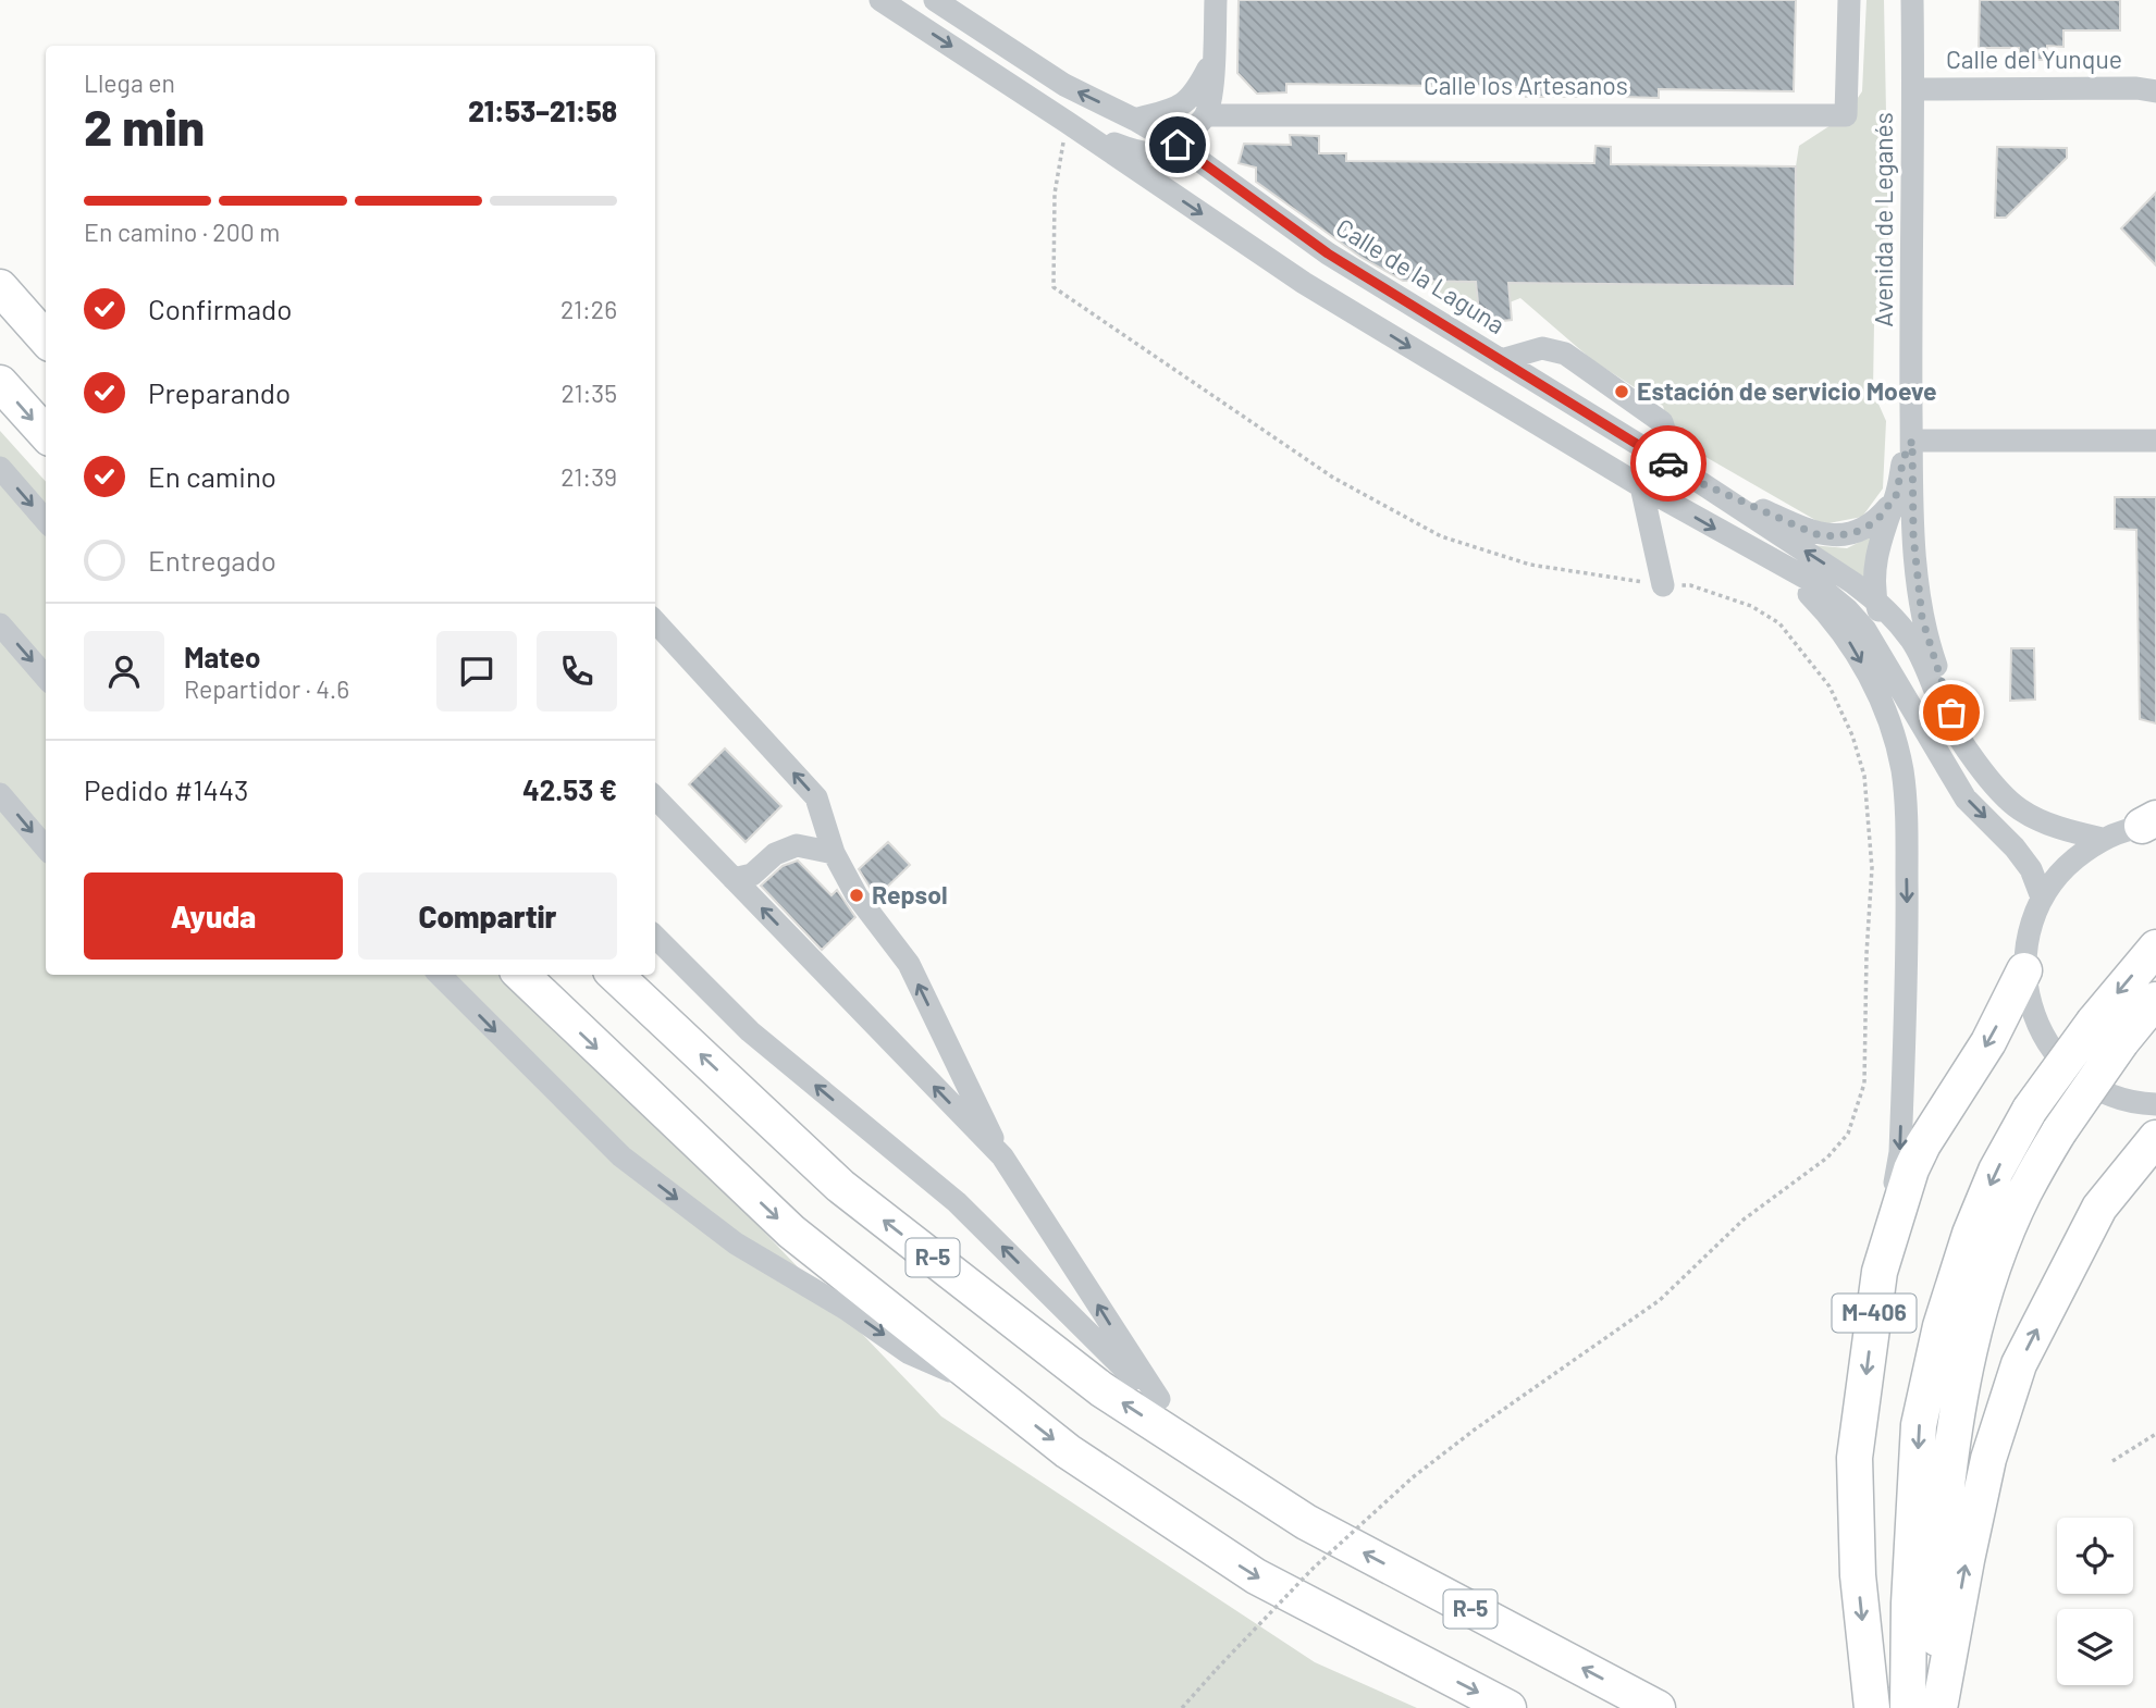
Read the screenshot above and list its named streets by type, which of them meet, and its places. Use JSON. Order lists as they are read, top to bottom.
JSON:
{
  "streets": {
    "highway": ["R-5", "M-406"],
    "street": [
      "Calle del Yunque",
      "Calle los Artesanos",
      "Avenida de Leganés",
      "Calle de la Laguna"
    ]
  },
  "crossings": [
    ["Calle del Yunque", "Avenida de Leganés"],
    ["Calle los Artesanos", "Avenida de Leganés"],
    ["Avenida de Leganés", "Calle de la Laguna"]
  ],
  "places": ["Estación de servicio Moeve", "Repsol"],
  "page": {
    "heading": ["2 min", "Llega en", "21:53–21:58"],
    "panel": [
      "Mateo",
      "Repartidor · 4.6",
      "Pedido #1443",
      "42.53 €"
    ],
    "bar": "En camino · 200 m",
    "list": [
      ["Confirmado", "21:26"],
      ["Preparando", "21:35"],
      ["En camino", "21:39"],
      "Entregado"
    ],
    "buttons": ["Ayuda", "Compartir"]
  }
}
